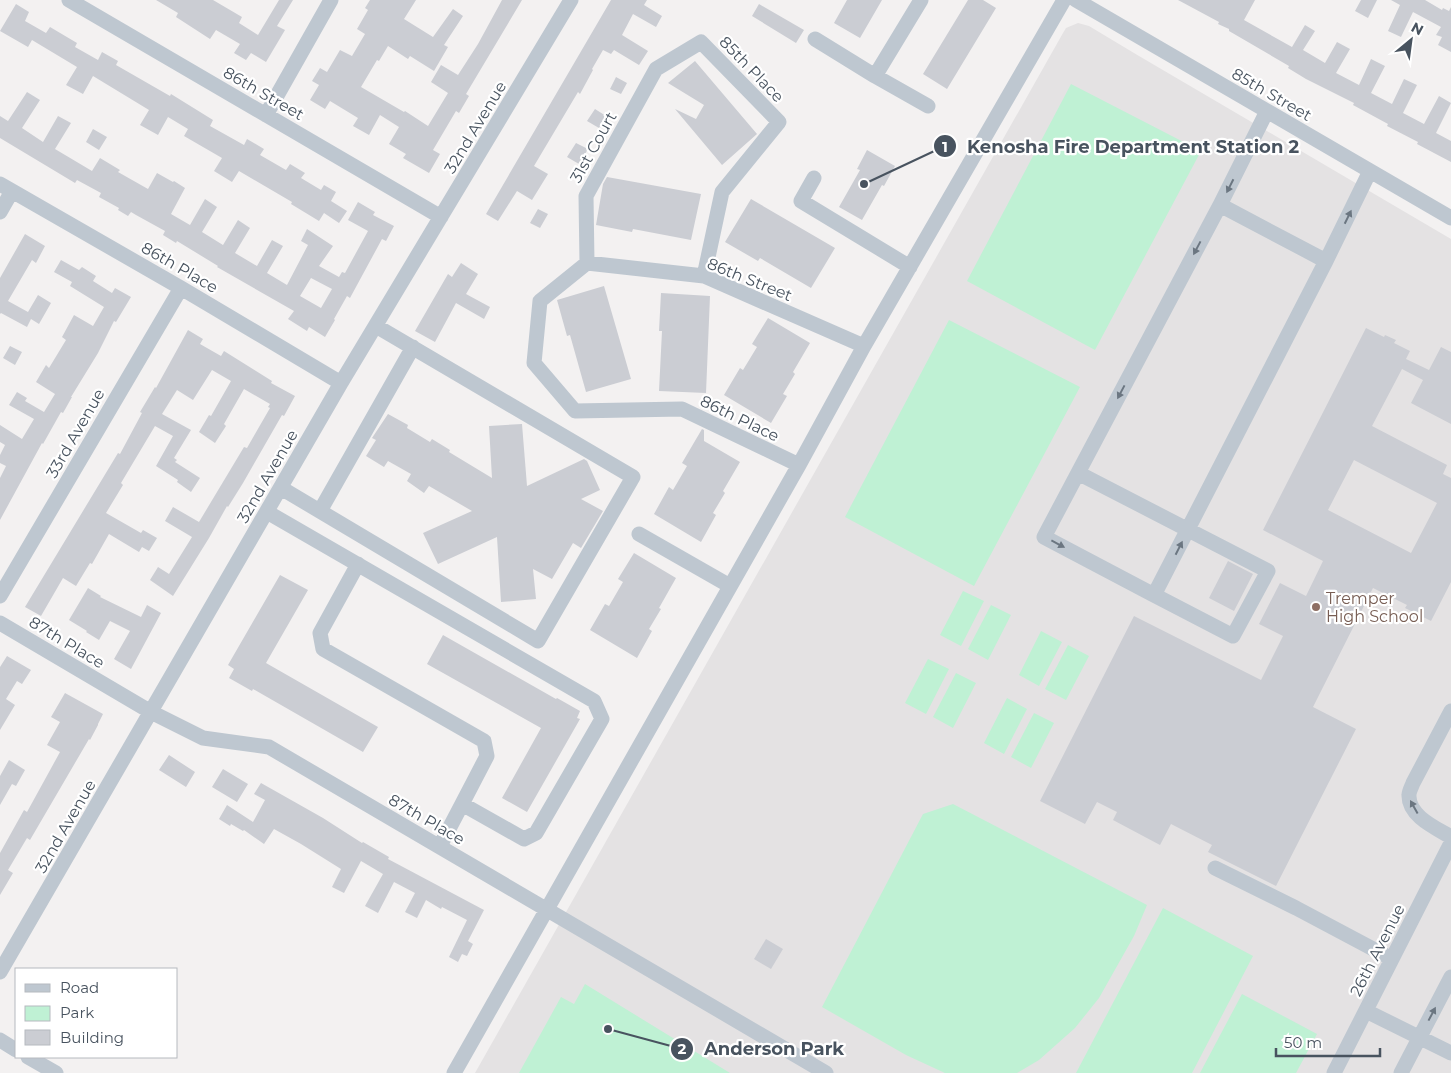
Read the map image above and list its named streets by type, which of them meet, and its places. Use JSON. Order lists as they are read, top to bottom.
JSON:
{
  "streets": {
    "street": [
      "85th Place",
      "86th Street",
      "85th Street",
      "32nd Avenue",
      "31st Court",
      "86th Place",
      "33rd Avenue",
      "87th Place",
      "26th Avenue"
    ]
  },
  "crossings": [
    ["85th Place", "86th Street"],
    ["85th Place", "31st Court"],
    ["86th Street", "32nd Avenue"],
    ["86th Street", "31st Court"],
    ["86th Street", "86th Place"],
    ["32nd Avenue", "86th Place"],
    ["32nd Avenue", "87th Place"],
    ["31st Court", "86th Place"],
    ["86th Place", "33rd Avenue"]
  ],
  "places": ["Kenosha Fire Department Station 2", "Tremper High School", "Anderson Park"],
  "legend": ["Road", "Park", "Building"],
  "scale_bar": "50 m",
  "north": "top right"
}
